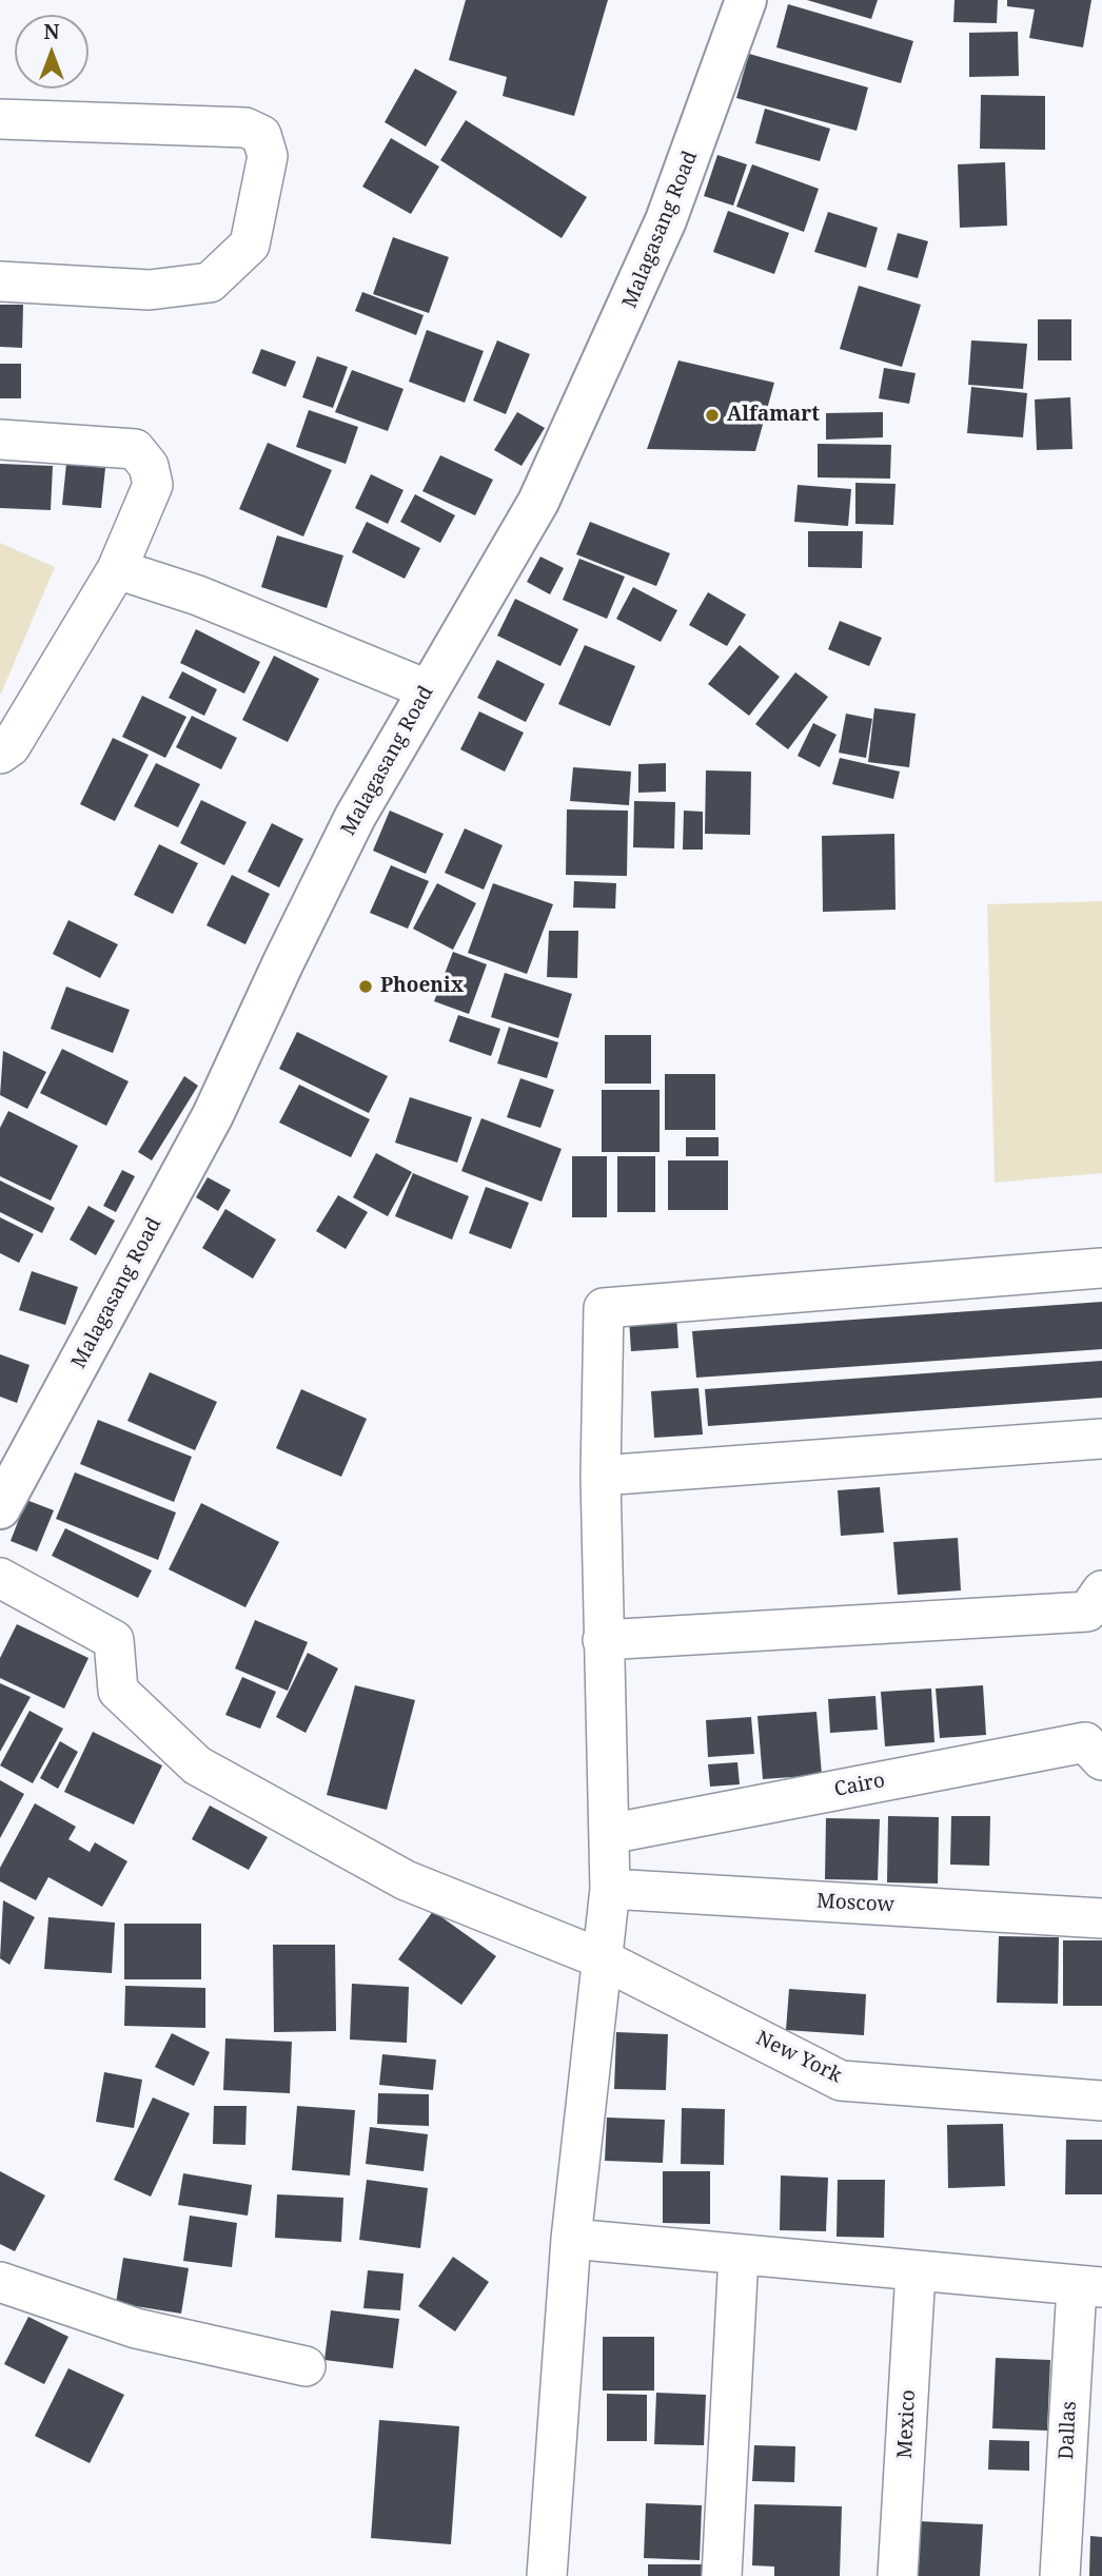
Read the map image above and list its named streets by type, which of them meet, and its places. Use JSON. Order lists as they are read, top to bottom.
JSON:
{
  "streets": {
    "main road": ["Malagasang Road"],
    "street": [
      "Cairo",
      "Moscow",
      "New York",
      "Mexico",
      "Dallas"
    ]
  },
  "places": ["Alfamart", "Phoenix"],
  "north": "top"
}
